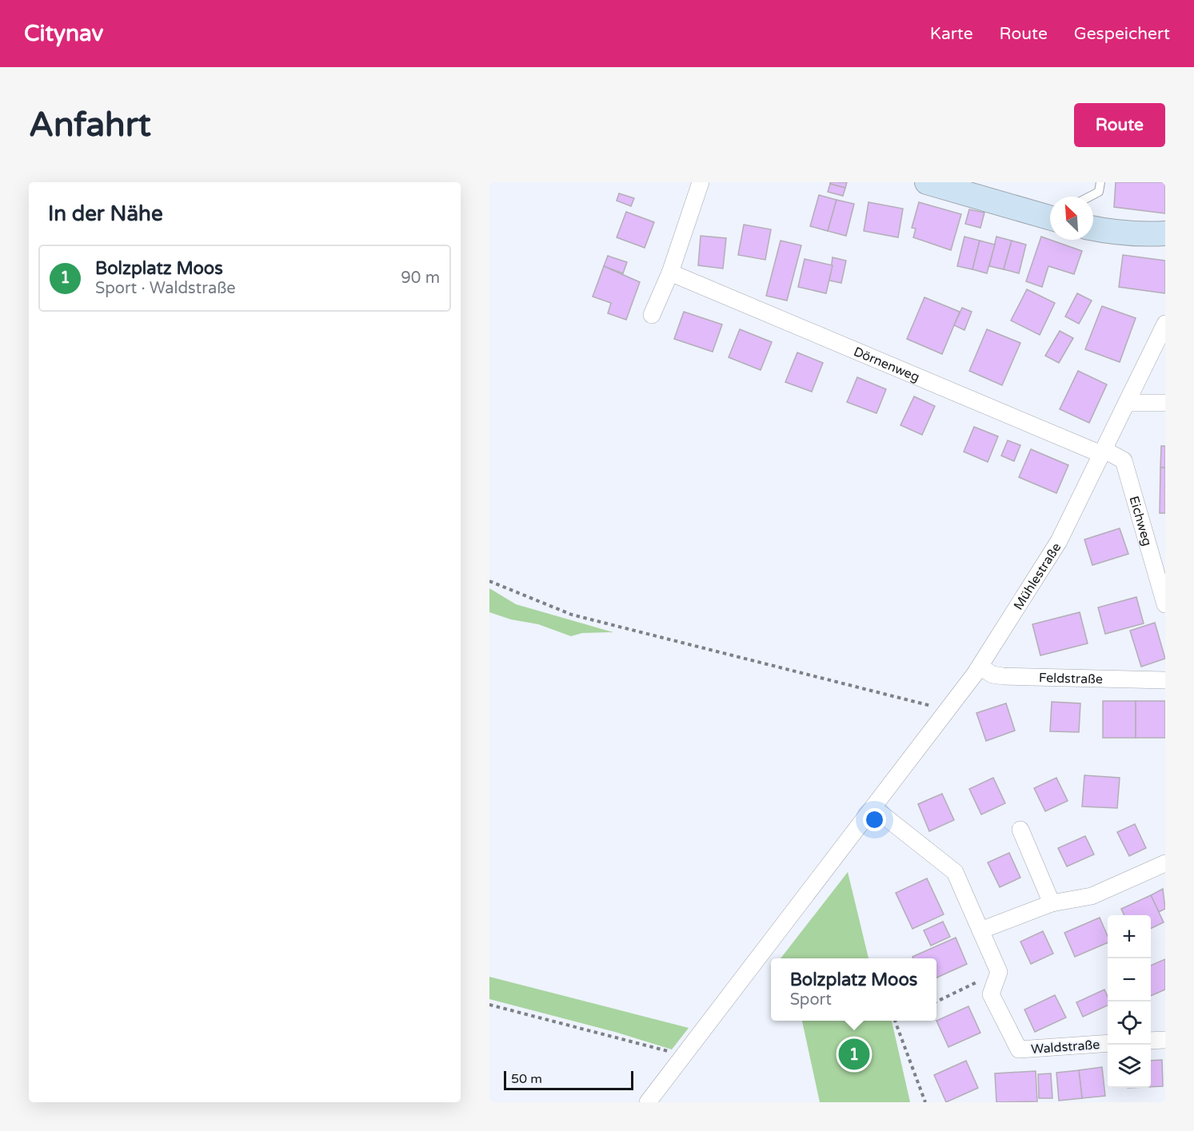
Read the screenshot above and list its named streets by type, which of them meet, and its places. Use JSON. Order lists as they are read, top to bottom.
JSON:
{
  "streets": {
    "street": [
      "Dörnenweg",
      "Eichweg",
      "Mühlestraße",
      "Feldstraße",
      "Waldstraße"
    ]
  },
  "crossings": [
    ["Dörnenweg", "Eichweg"],
    ["Dörnenweg", "Mühlestraße"],
    ["Eichweg", "Mühlestraße"],
    ["Mühlestraße", "Feldstraße"]
  ],
  "scale_bar": "50 m",
  "north": "top left",
  "page": {
    "header": "Citynav",
    "nav": ["Karte", "Route", "Gespeichert"],
    "buttons": "Route",
    "title": "Anfahrt",
    "heading": "In der Nähe",
    "list": [
      {
        "mark": "1",
        "name": "Bolzplatz Moos",
        "note": "Sport · Waldstraße",
        "value": "90 m"
      }
    ],
    "map_buttons": ["+", "−"],
    "popup": ["Bolzplatz Moos", "Sport"],
    "pins": "1",
    "scale": "50 m"
  }
}
